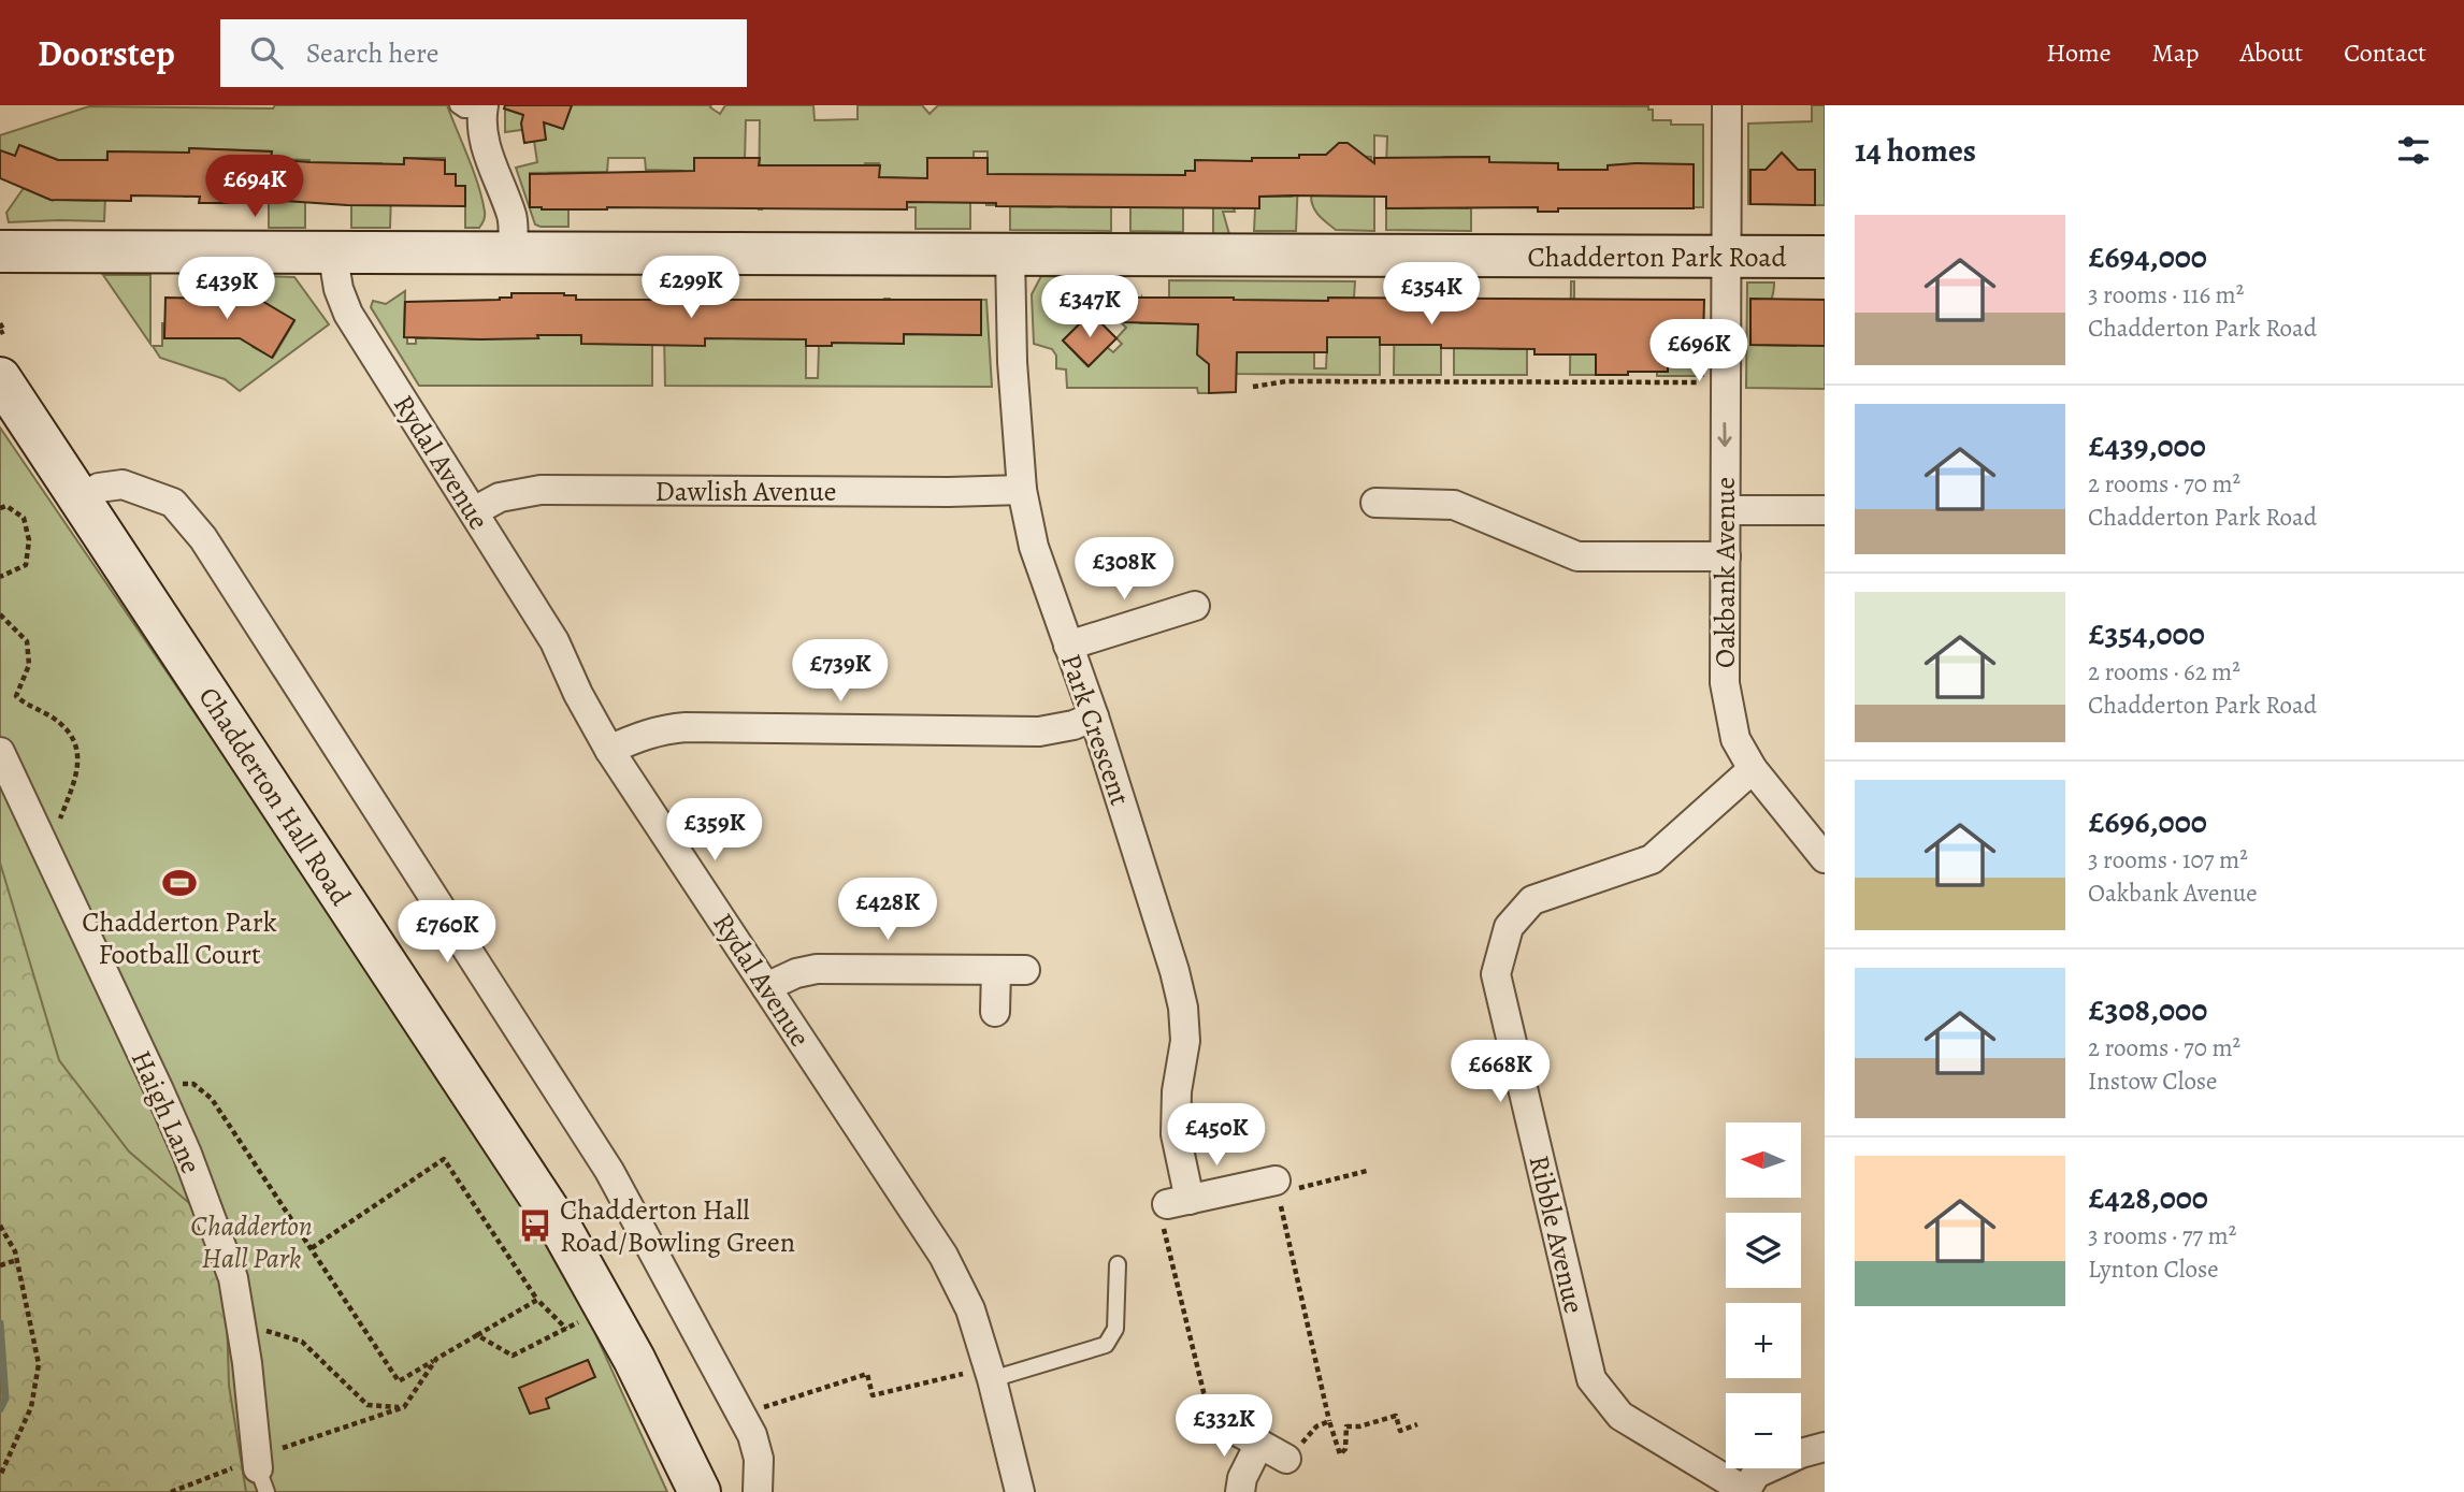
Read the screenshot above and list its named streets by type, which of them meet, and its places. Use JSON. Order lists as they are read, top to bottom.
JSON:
{
  "streets": {
    "street": [
      "Chadderton Park Road",
      "Rydal Avenue",
      "Dawlish Avenue",
      "Oakbank Avenue",
      "Park Crescent",
      "Chadderton Hall Road",
      "Haigh Lane",
      "Ribble Avenue"
    ]
  },
  "crossings": [
    ["Chadderton Park Road", "Rydal Avenue"],
    ["Chadderton Park Road", "Oakbank Avenue"],
    ["Chadderton Park Road", "Park Crescent"],
    ["Rydal Avenue", "Dawlish Avenue"],
    ["Dawlish Avenue", "Park Crescent"],
    ["Oakbank Avenue", "Ribble Avenue"]
  ],
  "parks": ["Chadderton Hall Park"],
  "places": {
    "sports": ["Chadderton Park Football Court"],
    "bus stop": ["Chadderton Hall Road/Bowling Green"]
  },
  "north": "left",
  "page": {
    "header": "Doorstep",
    "search": "Search here",
    "nav": [
      "Home",
      "Map",
      "About",
      "Contact"
    ],
    "heading": "14 homes",
    "price": [
      "£694K",
      "£299K",
      "£439K",
      "£354K",
      "£347K",
      "£696K",
      "£308K",
      "£739K",
      "£359K",
      "£428K",
      "£760K",
      "£668K",
      "£450K",
      "£332K"
    ],
    "list": [
      {
        "name": "£694,000",
        "note": "3 rooms · 116 m² · Chadderton Park Road"
      },
      {
        "name": "£439,000",
        "note": "2 rooms · 70 m² · Chadderton Park Road"
      },
      {
        "name": "£354,000",
        "note": "2 rooms · 62 m² · Chadderton Park Road"
      },
      {
        "name": "£696,000",
        "note": "3 rooms · 107 m² · Oakbank Avenue"
      },
      {
        "name": "£308,000",
        "note": "2 rooms · 70 m² · Instow Close"
      },
      {
        "name": "£428,000",
        "note": "3 rooms · 77 m² · Lynton Close"
      }
    ],
    "map_buttons": ["+", "−"]
  }
}
